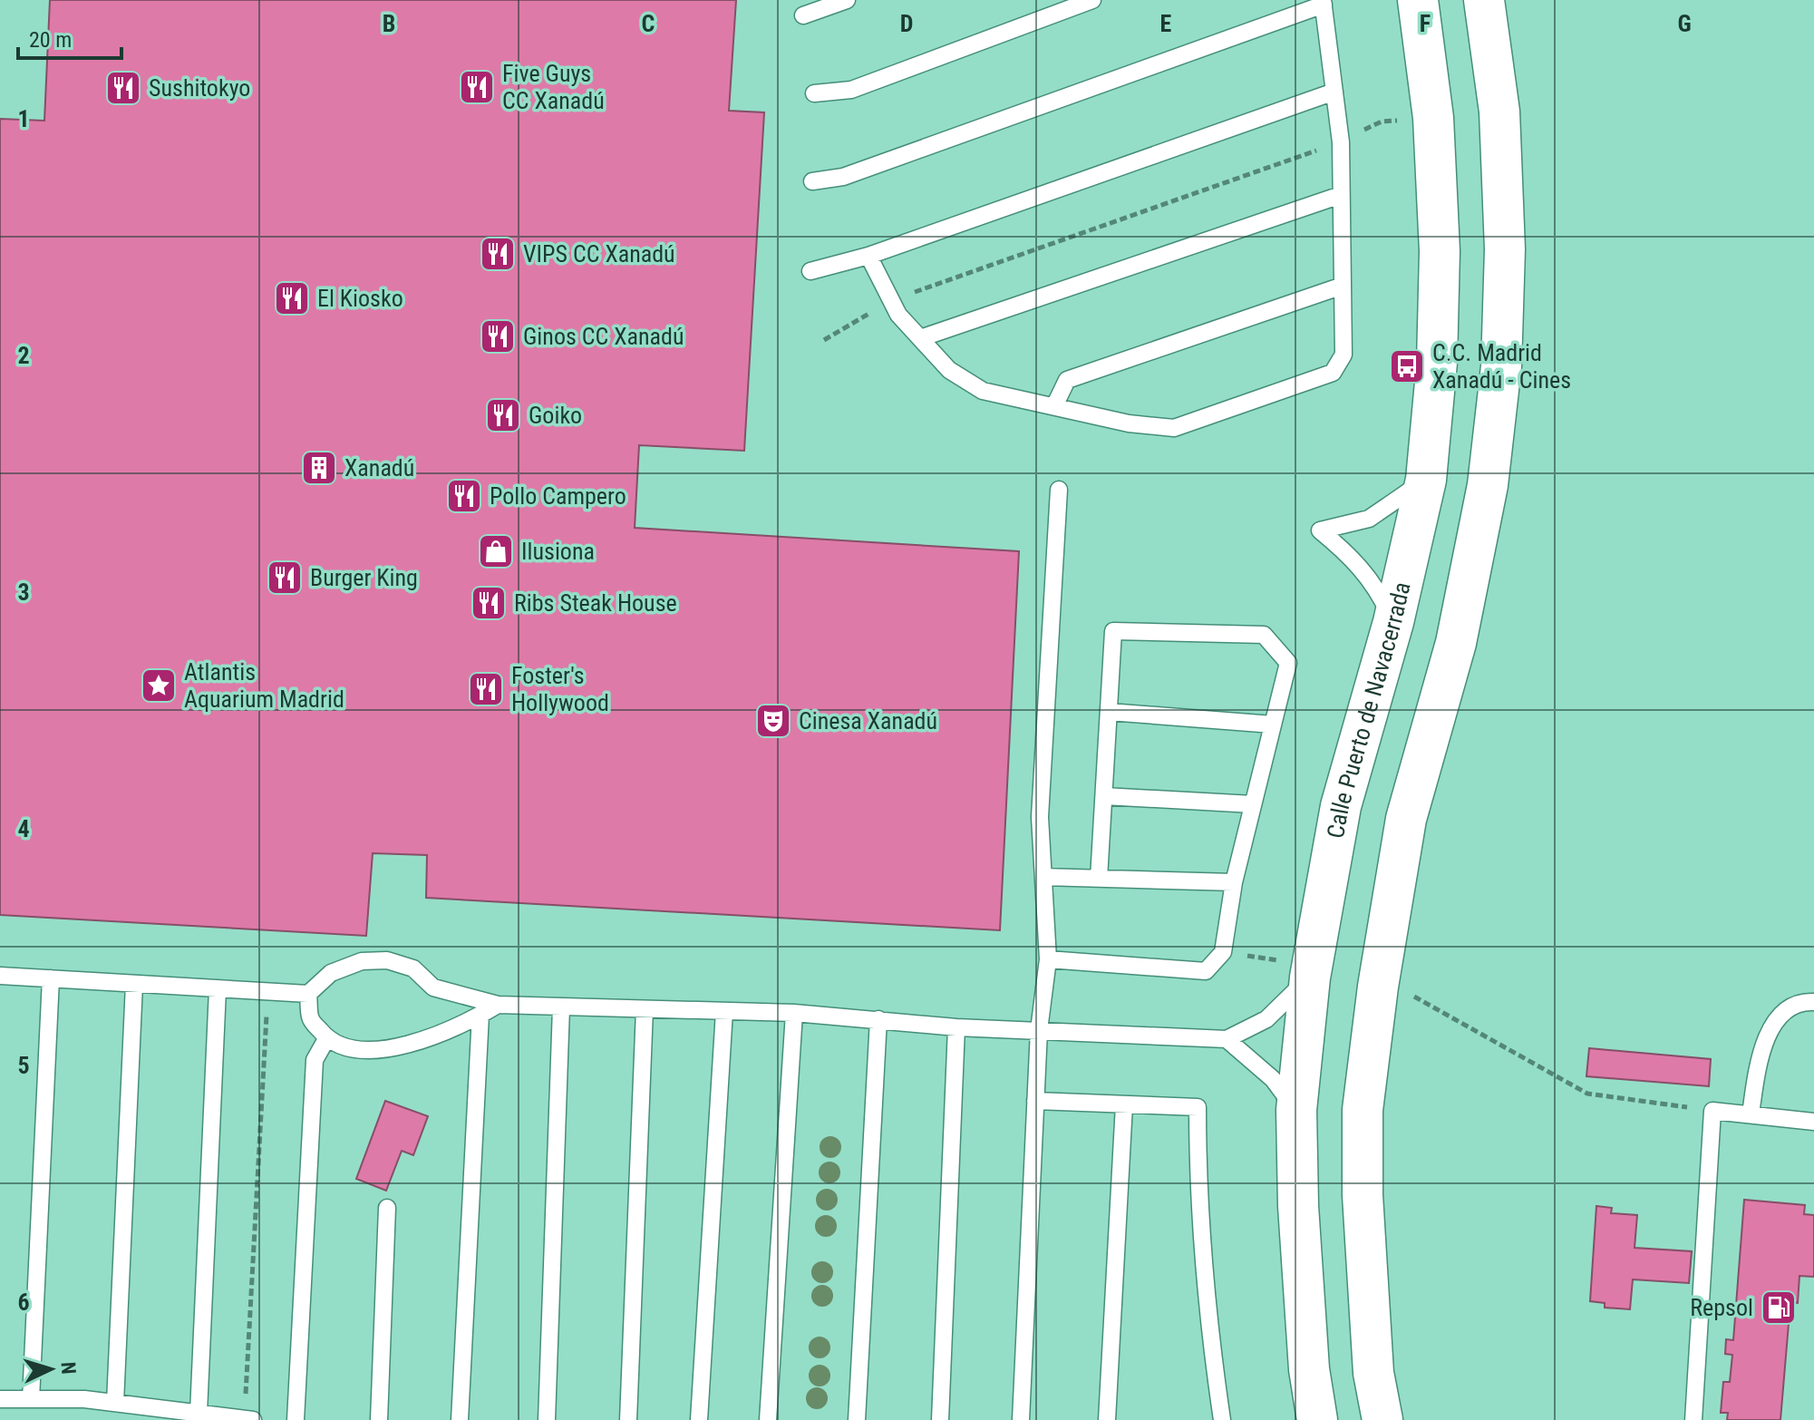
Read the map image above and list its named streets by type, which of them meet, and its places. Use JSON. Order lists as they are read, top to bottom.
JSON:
{
  "streets": {
    "street": ["Calle Puerto de Navacerrada"]
  },
  "places": {
    "restaurant": [
      "Five Guys CC Xanadú",
      "Sushitokyo",
      "VIPS CC Xanadú",
      "El Kiosko",
      "Ginos CC Xanadú",
      "Goiko",
      "Pollo Campero",
      "Burger King",
      "Ribs Steak House",
      "Foster's Hollywood"
    ],
    "bus stop": ["C.C. Madrid Xanadú - Cines"],
    "building": ["Xanadú"],
    "shop": ["Ilusiona"],
    "place": ["Atlantis Aquarium Madrid"],
    "theatre": ["Cinesa Xanadú"],
    "fuel station": ["Repsol"]
  },
  "scale_bar": "20 m",
  "north": "right",
  "grid": {
    "columns": [
      "B",
      "C",
      "D",
      "E",
      "F",
      "G"
    ],
    "rows": [
      "1",
      "2",
      "3",
      "4",
      "5",
      "6"
    ]
  }
}
